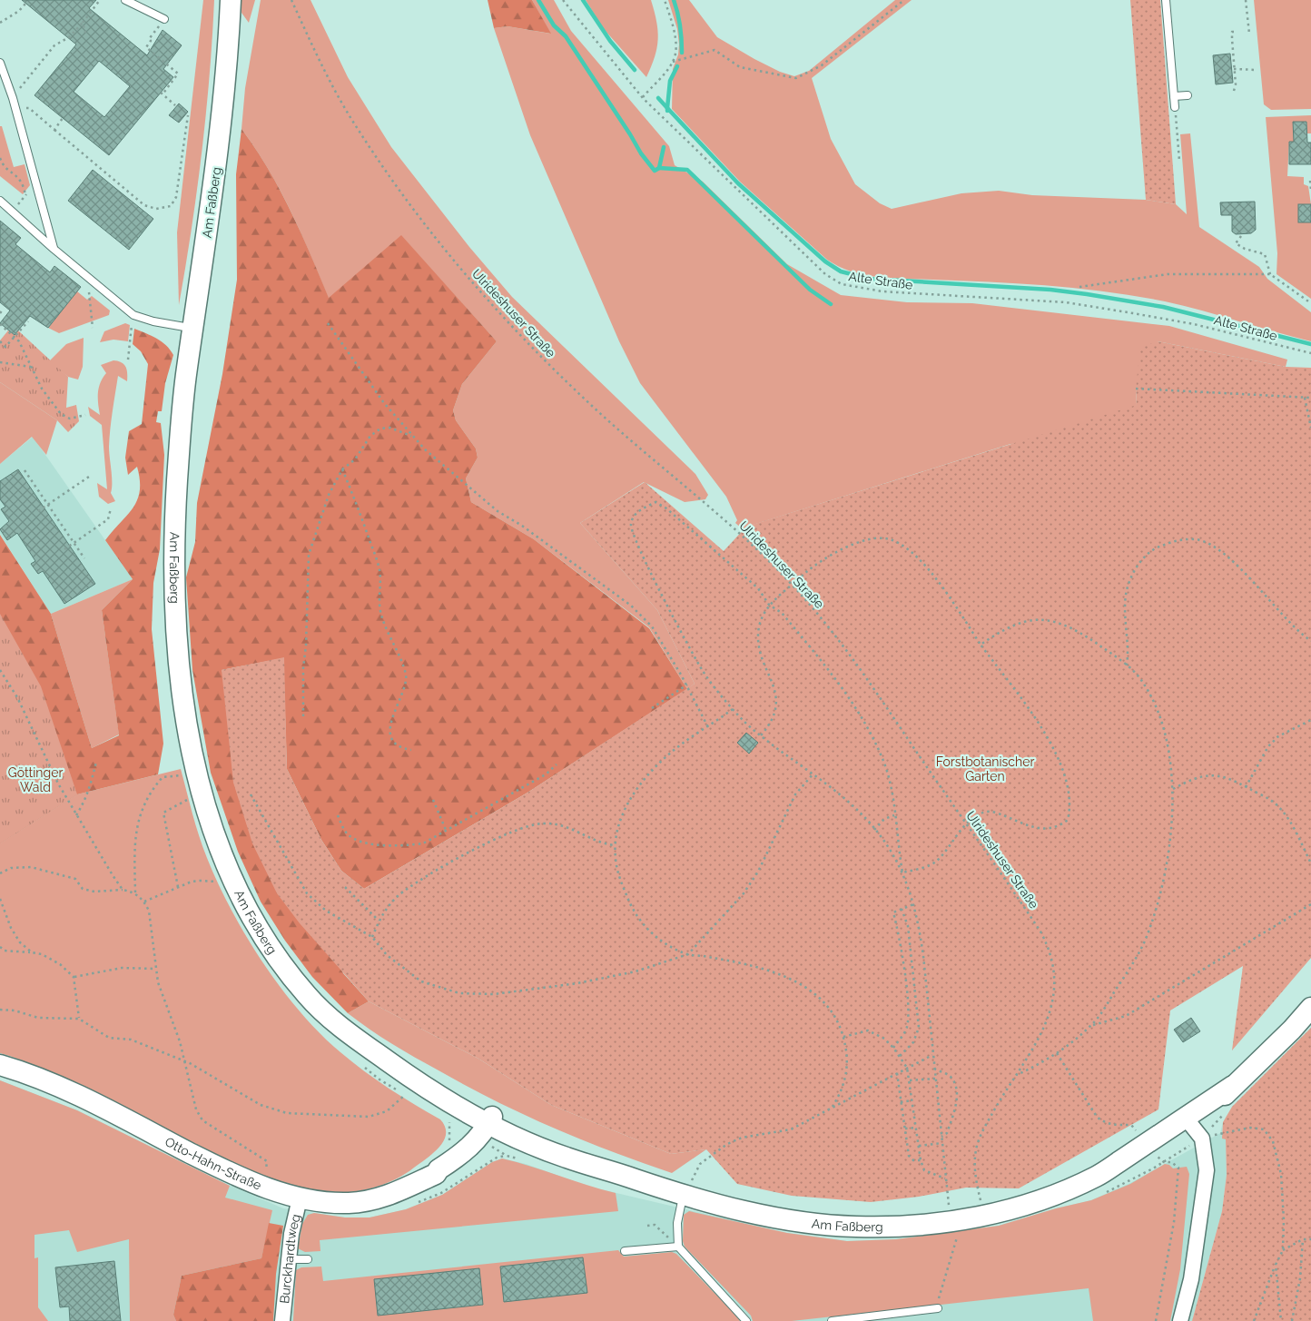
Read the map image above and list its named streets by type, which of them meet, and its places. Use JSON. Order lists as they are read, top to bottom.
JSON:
{
  "streets": {
    "street": ["Am Faßberg", "Otto-Hahn-Straße", "Burckhardtweg"],
    "path": ["Alte Straße", "Ulrideshuser Straße"]
  },
  "crossings": [
    ["Am Faßberg", "Ulrideshuser Straße"],
    ["Am Faßberg", "Otto-Hahn-Straße"],
    ["Otto-Hahn-Straße", "Burckhardtweg"]
  ],
  "parks": ["Forstbotanischer Garten", "Göttinger Wald"]
}
